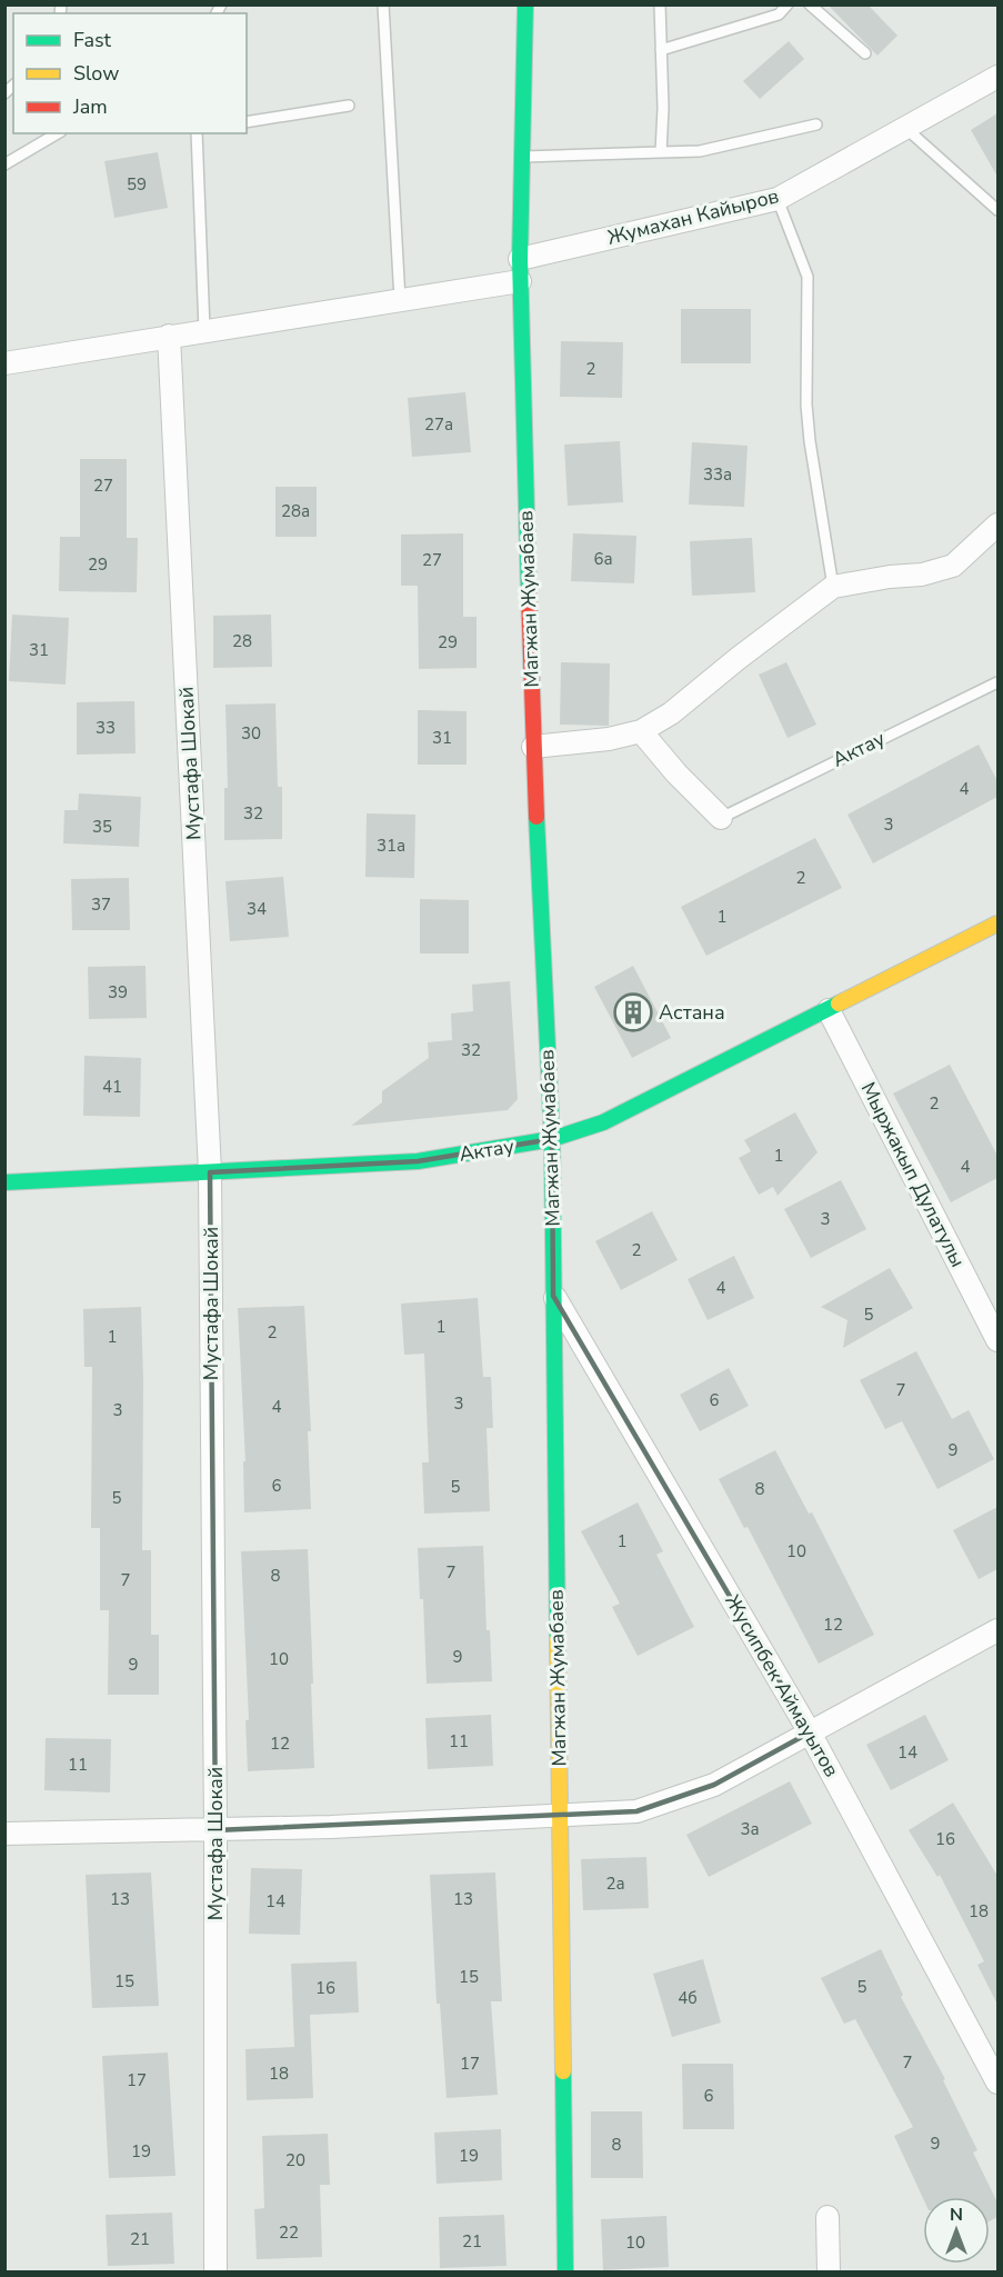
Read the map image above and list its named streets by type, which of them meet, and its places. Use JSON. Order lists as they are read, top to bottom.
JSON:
{
  "streets": {
    "street": [
      "Жумахан Кайыров",
      "Магжан Жумабаев",
      "Актау",
      "Мустафа Шокай",
      "Мыржакып Дулатулы",
      "Жусипбек Аймауытов"
    ]
  },
  "crossings": [
    ["Жумахан Кайыров", "Магжан Жумабаев"],
    ["Магжан Жумабаев", "Актау"],
    ["Магжан Жумабаев", "Жусипбек Аймауытов"],
    ["Актау", "Мустафа Шокай"],
    ["Актау", "Мыржакып Дулатулы"]
  ],
  "places": {
    "building": ["Астана"]
  },
  "house_numbers": [
    "59",
    "2",
    "27а",
    "33а",
    "27",
    "28а",
    "6а",
    "27",
    "29",
    "28",
    "29",
    "31",
    "33",
    "30",
    "31",
    "4",
    "32",
    "3",
    "35",
    "31а",
    "2",
    "37",
    "34",
    "1",
    "39",
    "32",
    "41",
    "2",
    "1",
    "4",
    "3",
    "2",
    "4",
    "5",
    "1",
    "2",
    "1",
    "7",
    "6",
    "3",
    "4",
    "3",
    "9",
    "6",
    "5",
    "8",
    "5",
    "1",
    "10",
    "7",
    "8",
    "7",
    "12",
    "9",
    "10",
    "9",
    "11",
    "12",
    "14",
    "11",
    "3а",
    "16",
    "2а",
    "13",
    "13",
    "14",
    "18",
    "15",
    "15",
    "5",
    "16",
    "4б",
    "7",
    "17",
    "18",
    "17",
    "6",
    "9",
    "8",
    "19",
    "19",
    "20",
    "22",
    "21",
    "21",
    "10"
  ],
  "legend": ["Fast", "Slow", "Jam"],
  "north": "top"
}
